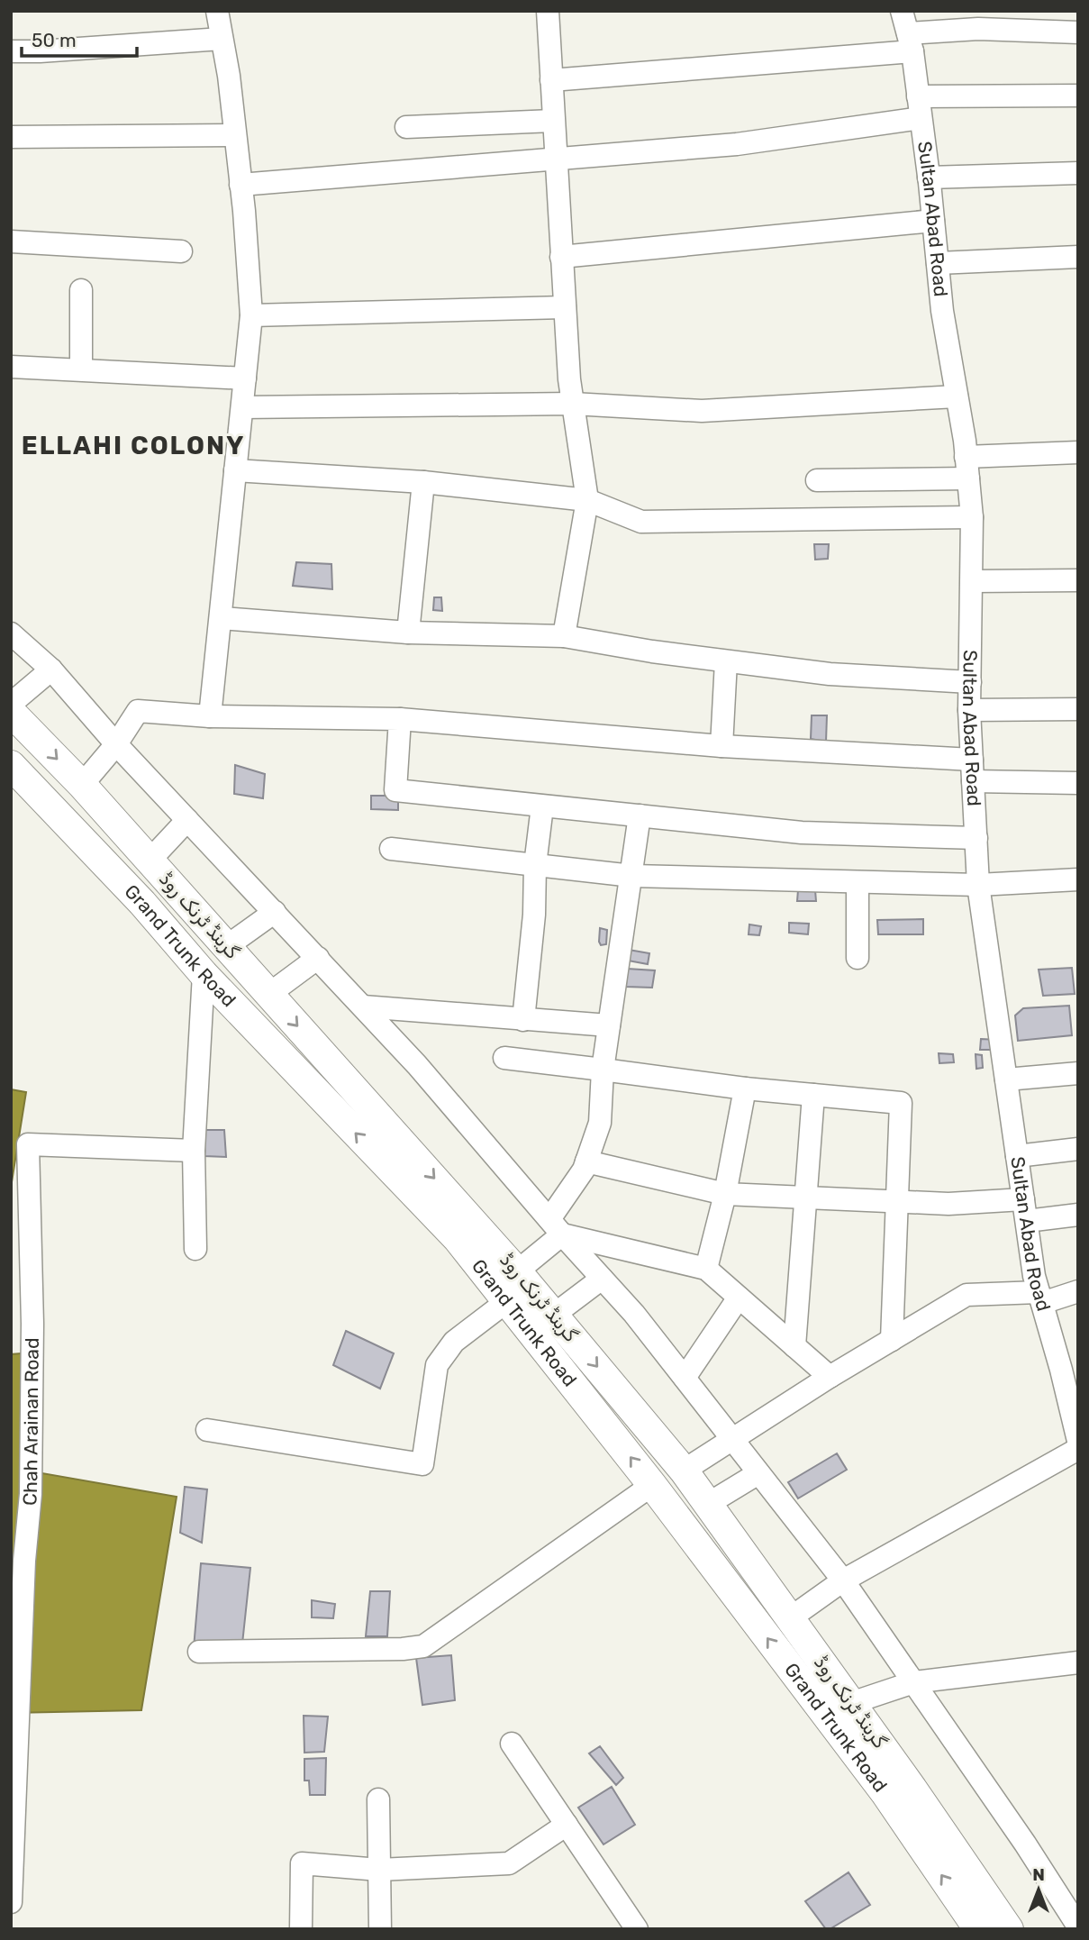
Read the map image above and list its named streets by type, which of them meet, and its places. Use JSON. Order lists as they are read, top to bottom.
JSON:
{
  "streets": {
    "main road": ["گرینڈ ٹرنک روڈ", "Grand Trunk Road"],
    "street": ["Sultan Abad Road", "Chah Arainan Road"]
  },
  "one_way": ["گرینڈ ٹرنک روڈ", "Grand Trunk Road"],
  "districts": ["ELLAHI COLONY"],
  "scale_bar": "50 m",
  "north": "top"
}
